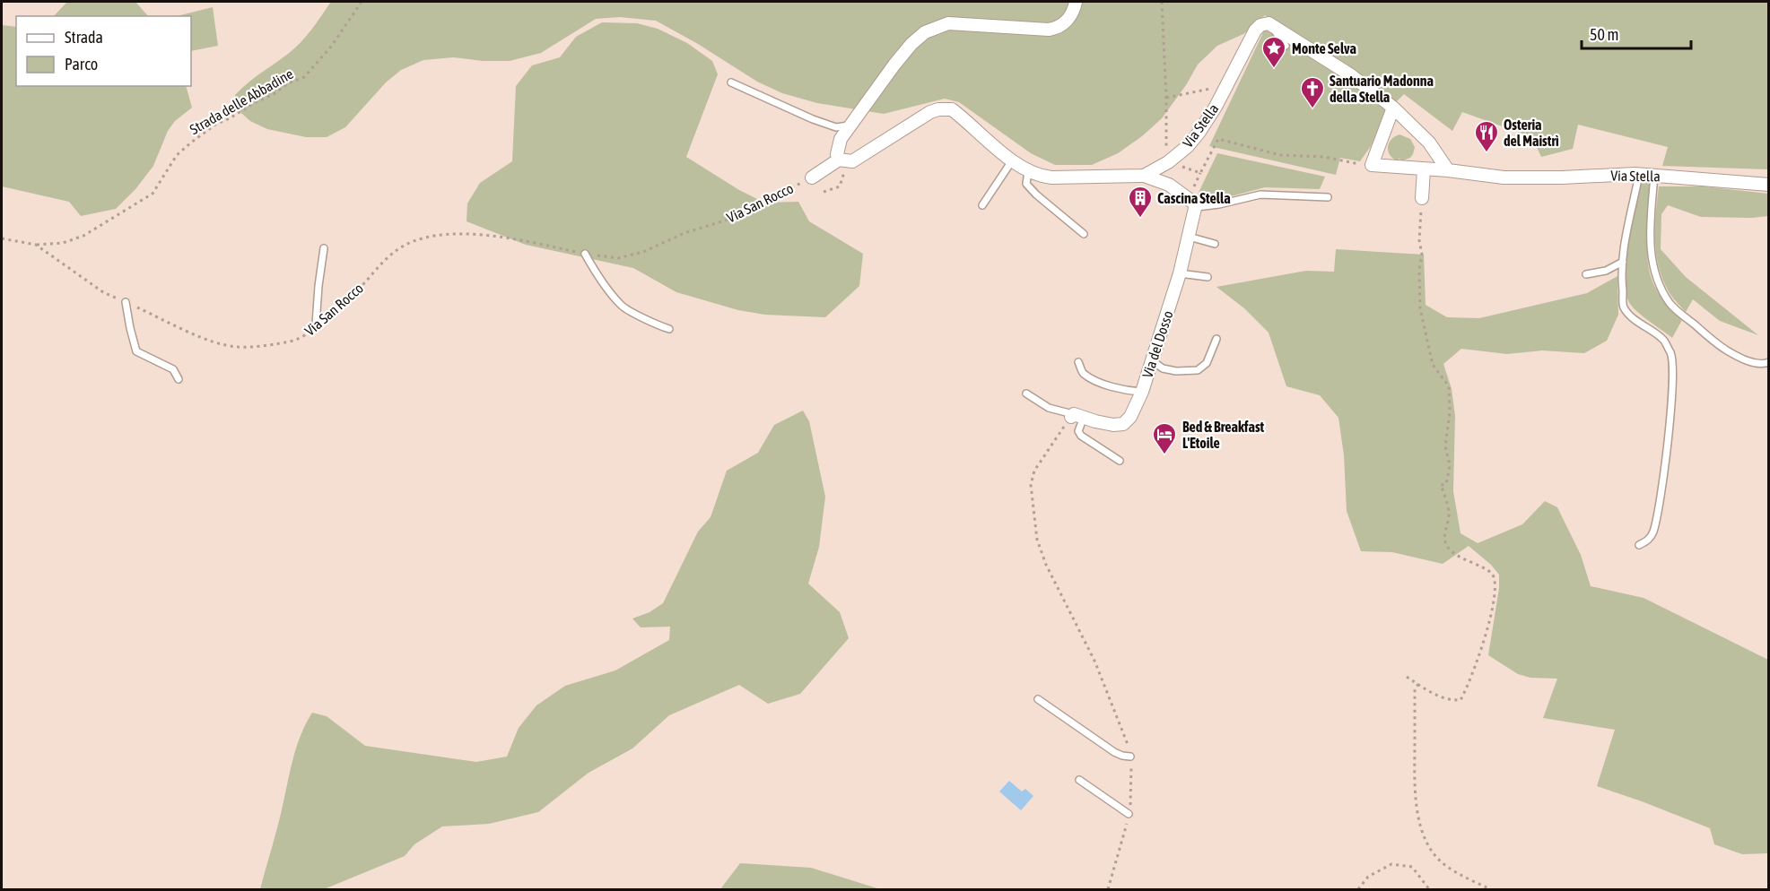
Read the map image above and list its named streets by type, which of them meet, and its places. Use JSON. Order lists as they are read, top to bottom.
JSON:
{
  "streets": {
    "street": ["Via Stella", "Via San Rocco", "Via del Dosso"],
    "path": ["Strada delle Abbadine"]
  },
  "crossings": [
    ["Strada delle Abbadine", "Via San Rocco"],
    ["Via Stella", "Via San Rocco"]
  ],
  "places": {
    "place": ["Monte Selva"],
    "church": ["Santuario Madonna della Stella"],
    "restaurant": ["Osteria del Maistrì"],
    "building": ["Cascina Stella"],
    "hotel": ["Bed & Breakfast L'Etoile"]
  },
  "legend": ["Strada", "Parco"],
  "scale_bar": "50 m"
}
